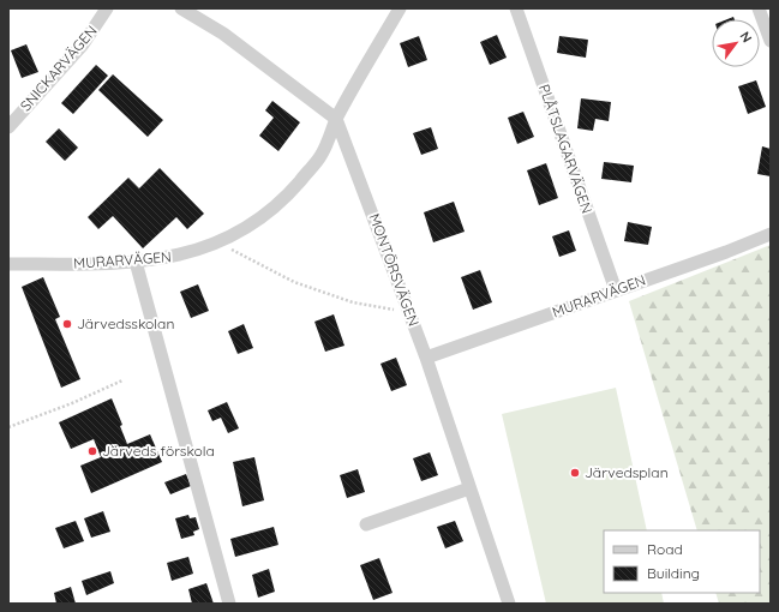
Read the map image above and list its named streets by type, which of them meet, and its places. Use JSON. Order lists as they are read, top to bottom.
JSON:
{
  "streets": {
    "street": [
      "SNICKARVÄGEN",
      "PLÅTSLAGARVÄGEN",
      "MURARVÄGEN",
      "MONTÖRSVÄGEN"
    ]
  },
  "crossings": [
    ["PLÅTSLAGARVÄGEN", "MURARVÄGEN"],
    ["MURARVÄGEN", "MONTÖRSVÄGEN"]
  ],
  "places": ["Järvedsskolan", "Järveds förskola", "Järvedsplan"],
  "legend": ["Road", "Building"],
  "north": "top right"
}
